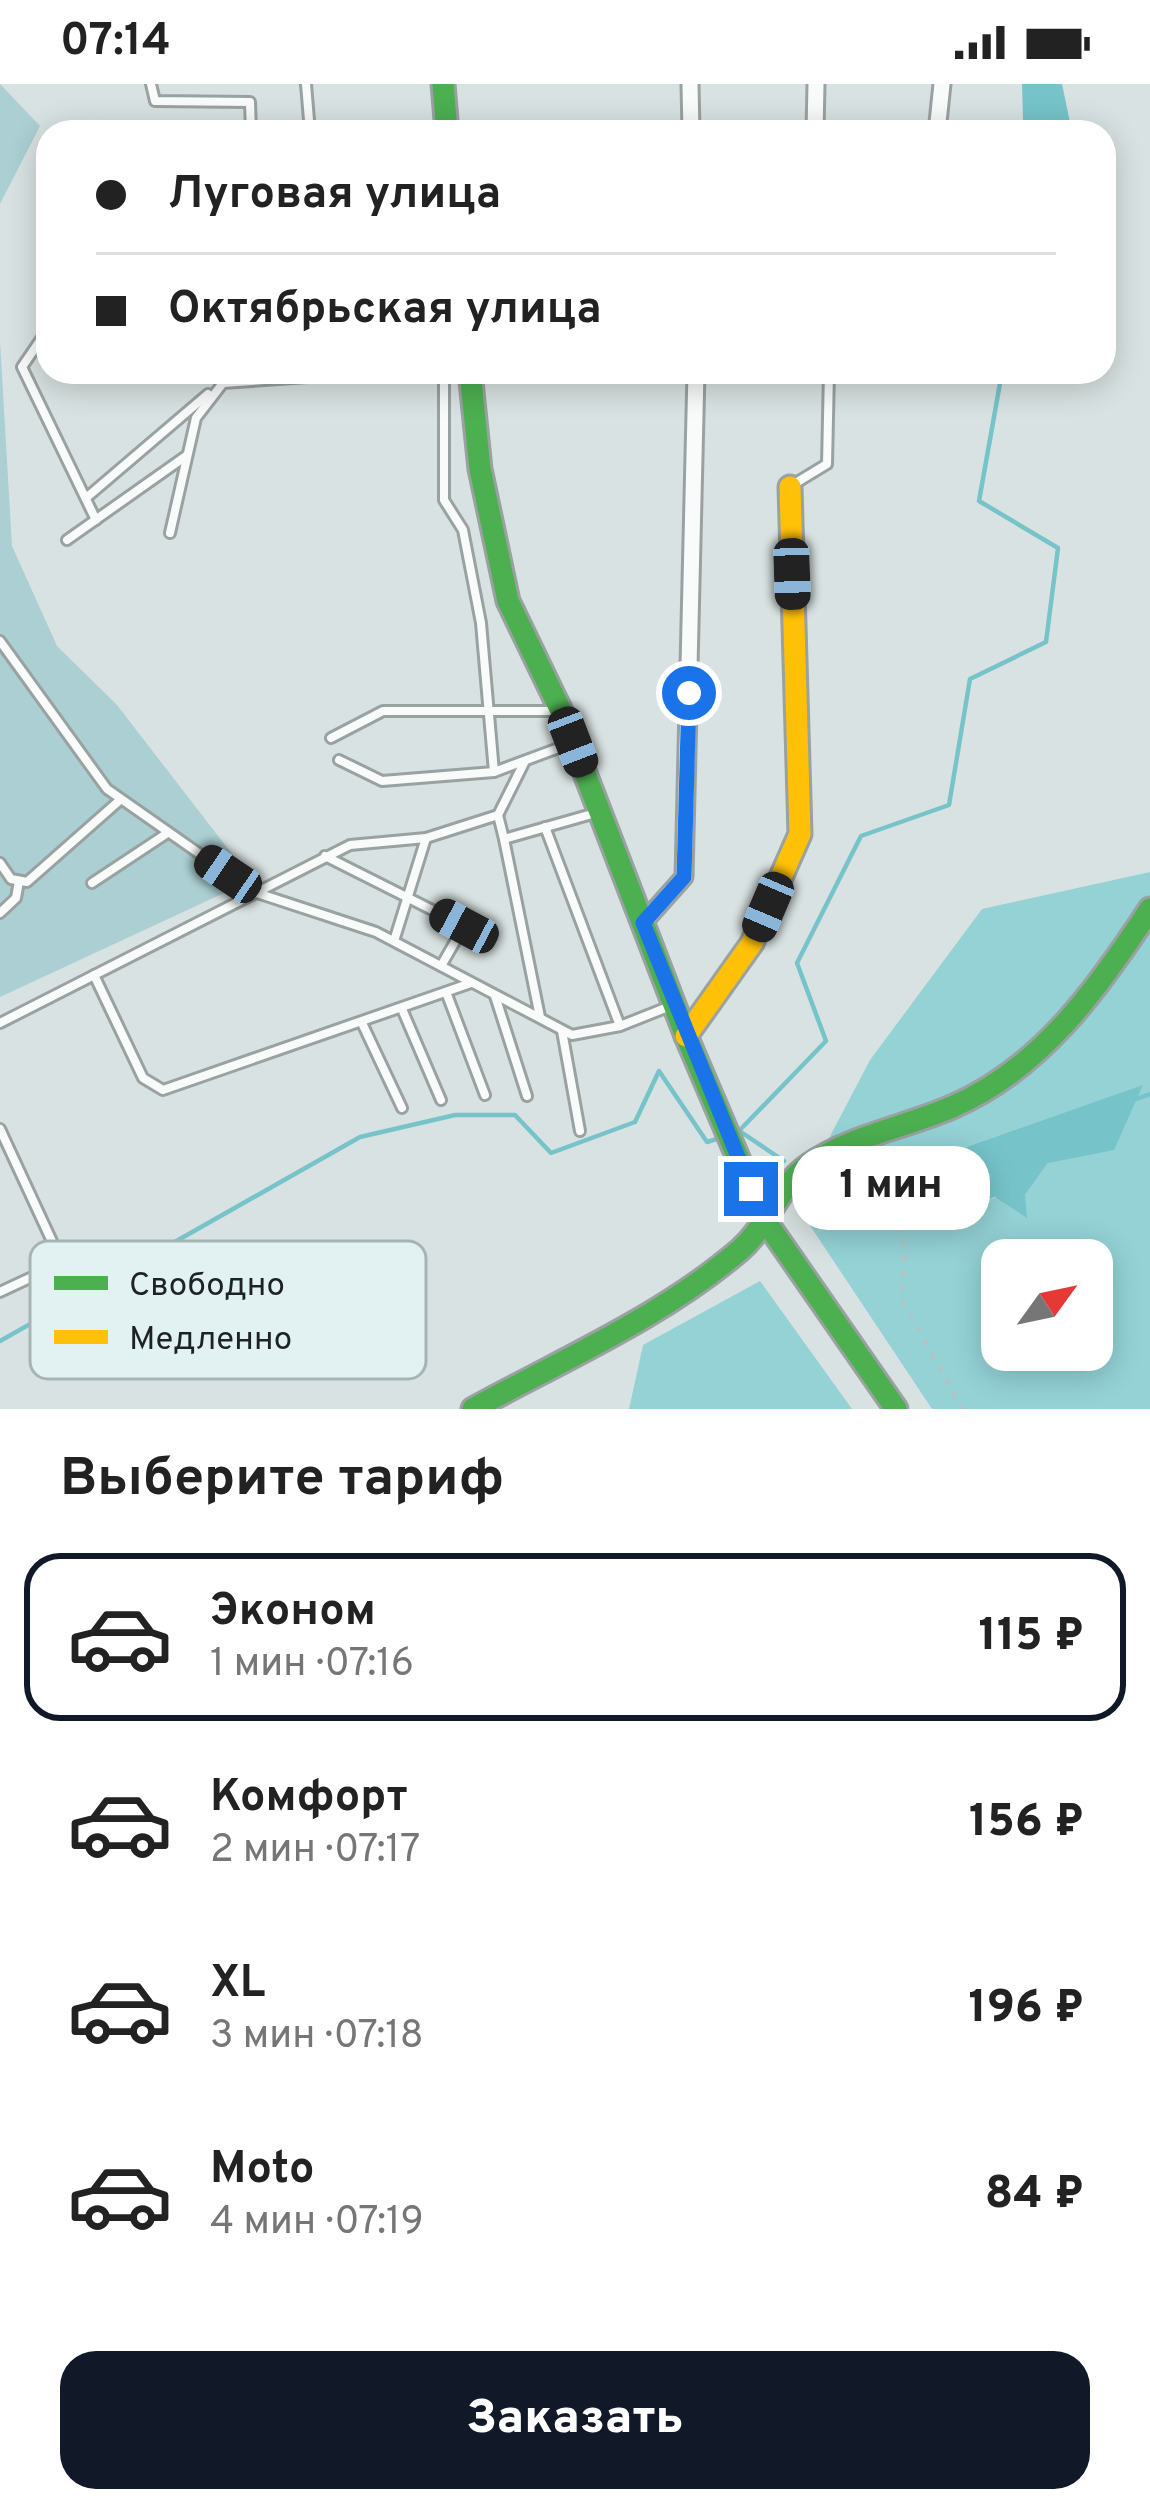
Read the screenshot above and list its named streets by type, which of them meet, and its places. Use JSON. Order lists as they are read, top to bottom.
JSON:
{
  "legend": ["Свободно", "Медленно"],
  "north": "top right",
  "page": {
    "status": "07:14",
    "banner": ["Луговая улица", "Октябрьская улица"],
    "bubble": "1 мин",
    "heading": "Выберите тариф",
    "list": [
      {
        "name": "Эконом",
        "note": "1 мин · 07:16",
        "value": "115 ₽"
      },
      {
        "name": "Комфорт",
        "note": "2 мин · 07:17",
        "value": "156 ₽"
      },
      {
        "name": "XL",
        "note": "3 мин · 07:18",
        "value": "196 ₽"
      },
      {
        "name": "Moto",
        "note": "4 мин · 07:19",
        "value": "84 ₽"
      }
    ],
    "buttons": "Заказать"
  }
}
